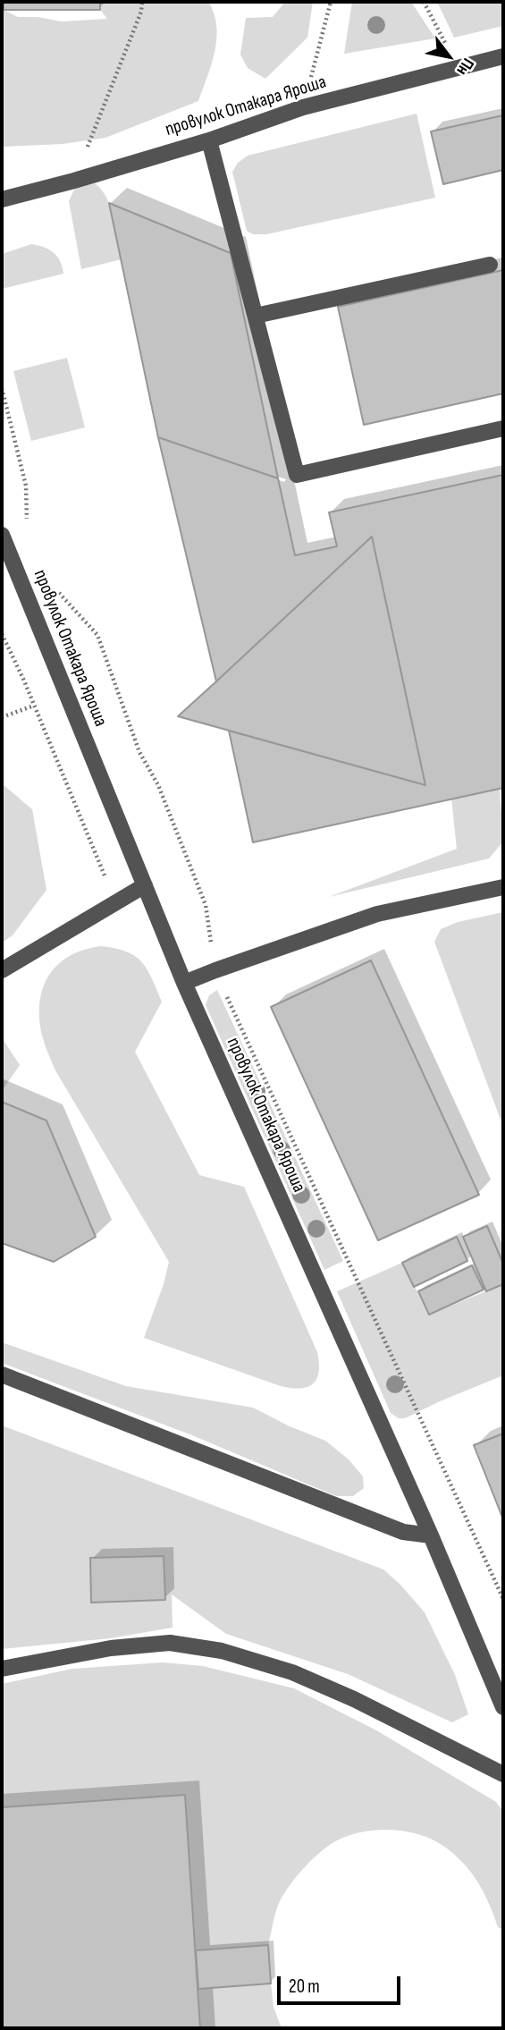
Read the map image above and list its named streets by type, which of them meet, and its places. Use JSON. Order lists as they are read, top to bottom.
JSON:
{
  "streets": {
    "street": ["провулок Отакара Яроша"]
  },
  "scale_bar": "20 m",
  "north": "bottom right"
}
